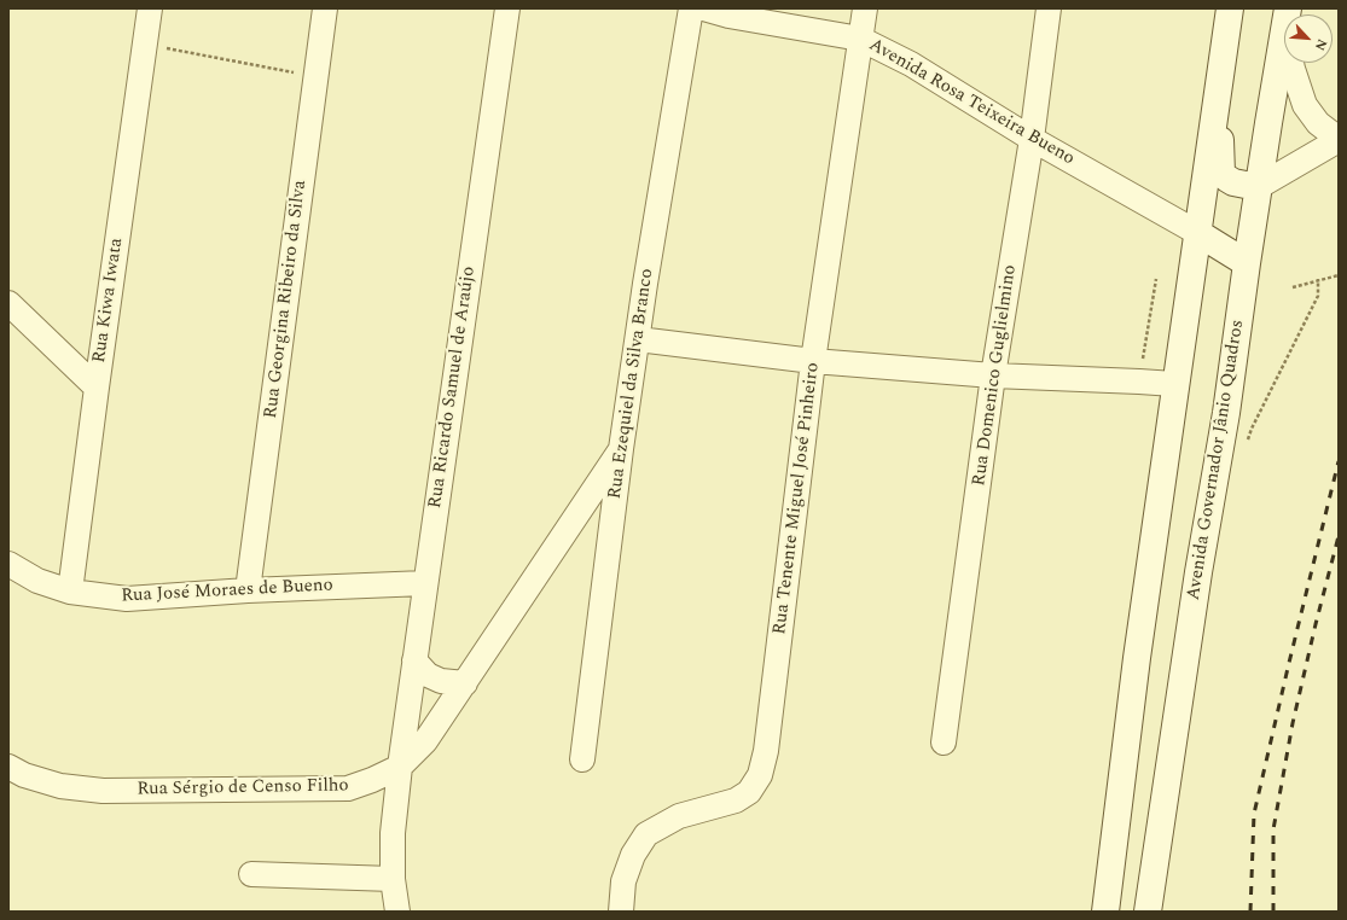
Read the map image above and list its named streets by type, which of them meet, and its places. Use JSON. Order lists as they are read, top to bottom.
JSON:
{
  "streets": {
    "main road": ["Avenida Governador Jânio Quadros"],
    "street": [
      "Avenida Rosa Teixeira Bueno",
      "Rua Georgina Ribeiro da Silva",
      "Rua Kiwa Iwata",
      "Rua Domenico Guglielmino",
      "Rua Ezequiel da Silva Branco",
      "Rua Ricardo Samuel de Araújo",
      "Rua Tenente Miguel José Pinheiro",
      "Rua José Moraes de Bueno",
      "Rua Sérgio de Censo Filho"
    ]
  },
  "crossings": [
    ["Avenida Rosa Teixeira Bueno", "Rua Domenico Guglielmino"],
    ["Avenida Rosa Teixeira Bueno", "Rua Tenente Miguel José Pinheiro"],
    ["Rua Georgina Ribeiro da Silva", "Rua José Moraes de Bueno"],
    ["Rua Kiwa Iwata", "Rua José Moraes de Bueno"],
    ["Rua Ezequiel da Silva Branco", "Rua Sérgio de Censo Filho"],
    ["Rua Ricardo Samuel de Araújo", "Rua José Moraes de Bueno"],
    ["Rua Ricardo Samuel de Araújo", "Rua Sérgio de Censo Filho"]
  ],
  "north": "bottom right"
}
